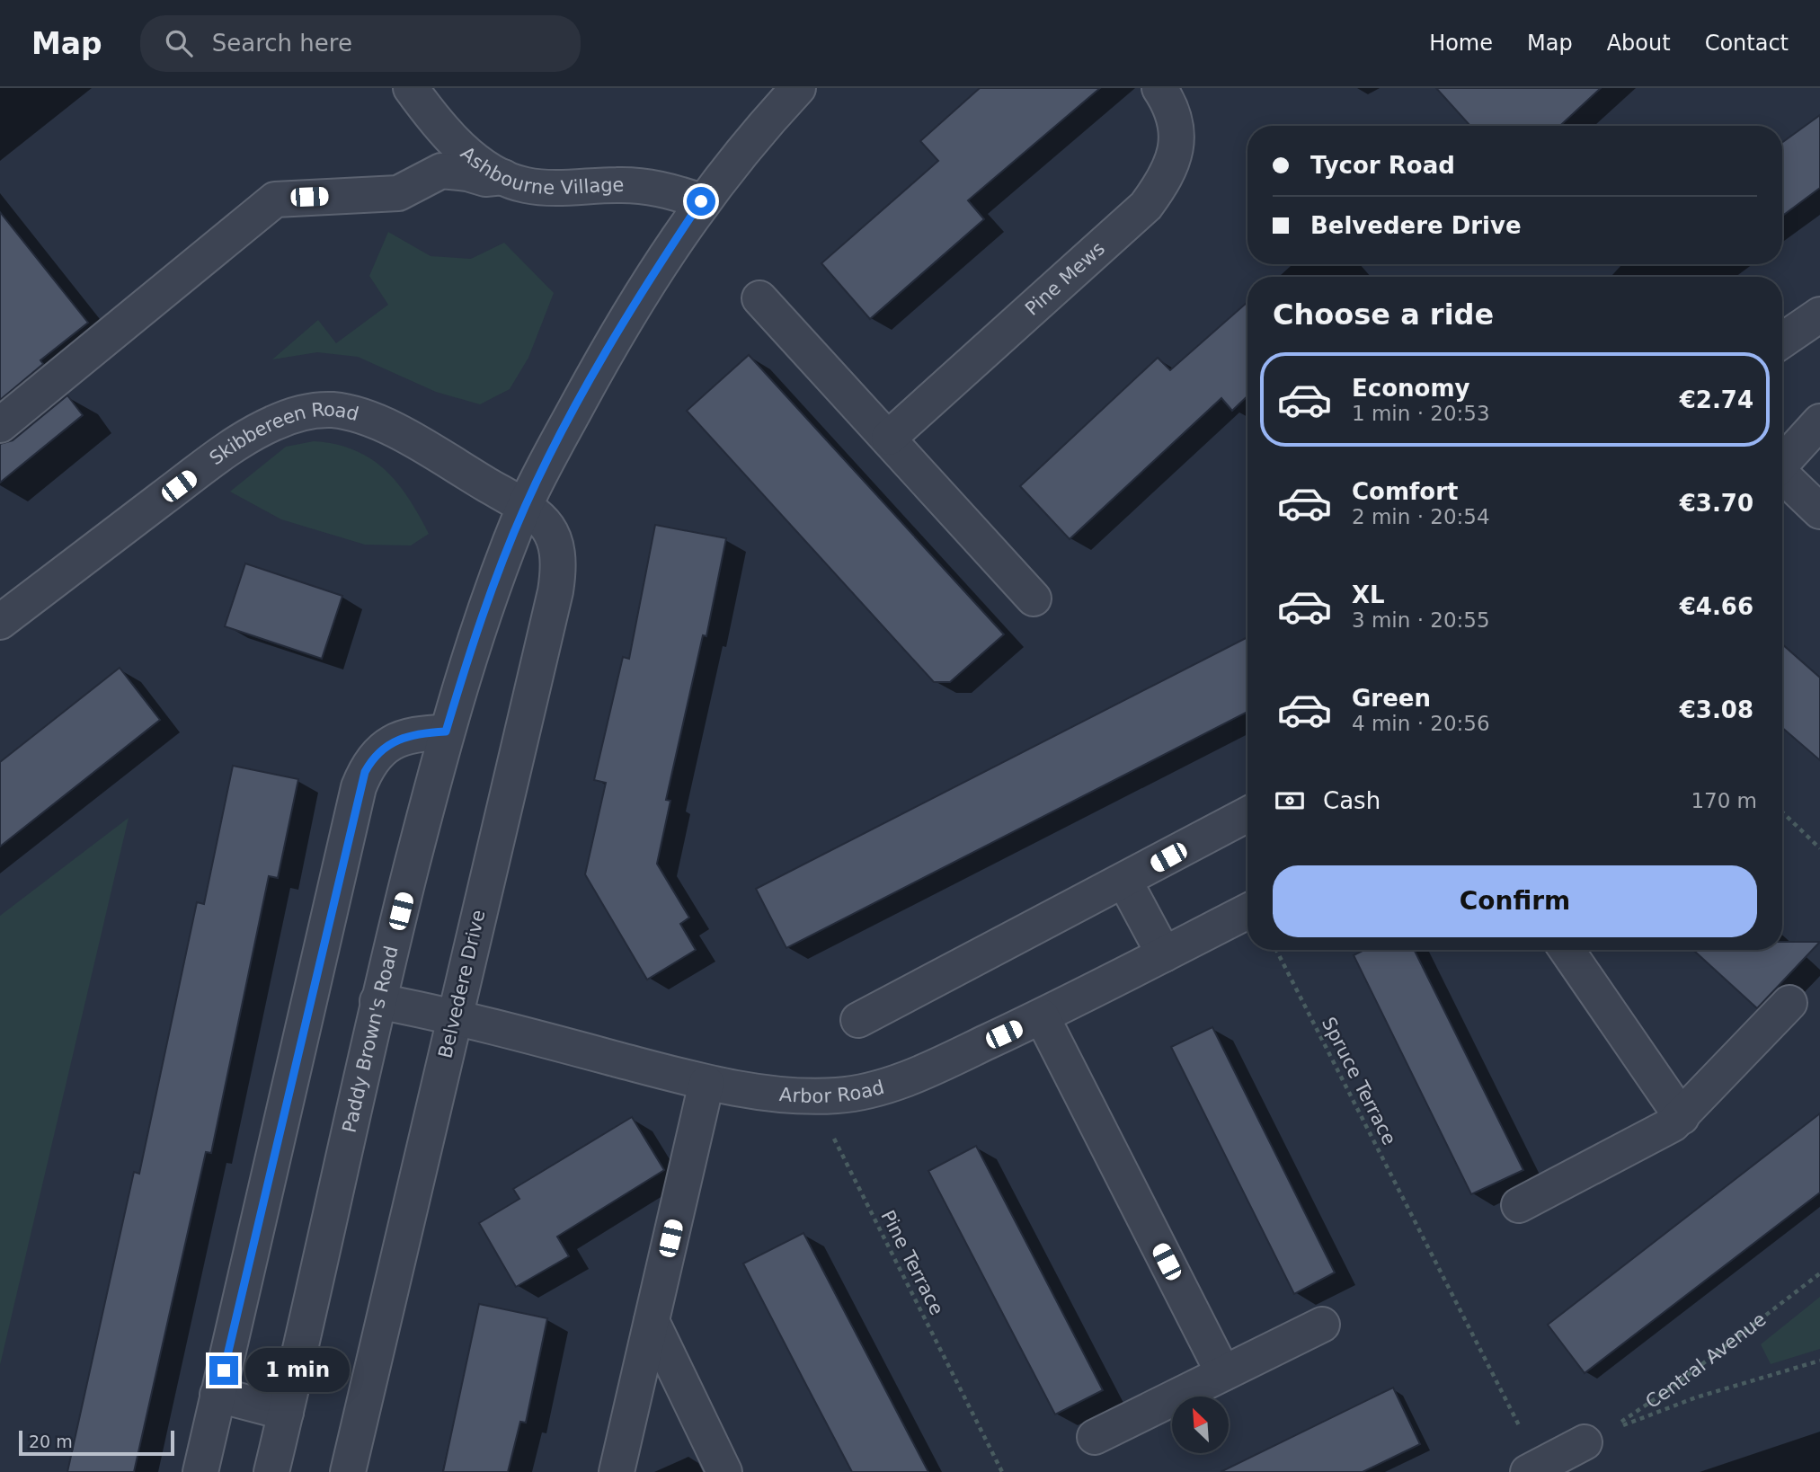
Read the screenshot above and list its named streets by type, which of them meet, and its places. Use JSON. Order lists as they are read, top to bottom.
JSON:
{
  "streets": {
    "street": [
      "Ashbourne Village",
      "Pine Mews",
      "Skibbereen Road",
      "Belvedere Drive",
      "Paddy Brown's Road",
      "Arbor Road"
    ],
    "path": ["Spruce Terrace", "Pine Terrace", "Central Avenue"]
  },
  "crossings": [
    ["Ashbourne Village", "Paddy Brown's Road"],
    ["Skibbereen Road", "Belvedere Drive"],
    ["Skibbereen Road", "Paddy Brown's Road"],
    ["Belvedere Drive", "Paddy Brown's Road"],
    ["Belvedere Drive", "Arbor Road"],
    ["Paddy Brown's Road", "Arbor Road"],
    ["Arbor Road", "Pine Terrace"]
  ],
  "scale_bar": "20 m",
  "north": "top left",
  "page": {
    "header": "Map",
    "search": "Search here",
    "nav": [
      "Home",
      "Map",
      "About",
      "Contact"
    ],
    "banner": ["Tycor Road", "Belvedere Drive"],
    "heading": "Choose a ride",
    "list": [
      {
        "name": "Economy",
        "note": "1 min · 20:53",
        "value": "€2.74"
      },
      {
        "name": "Comfort",
        "note": "2 min · 20:54",
        "value": "€3.70"
      },
      {
        "name": "XL",
        "note": "3 min · 20:55",
        "value": "€4.66"
      },
      {
        "name": "Green",
        "note": "4 min · 20:56",
        "value": "€3.08"
      }
    ],
    "pay": ["Cash", "170 m"],
    "buttons": "Confirm",
    "bubble": "1 min",
    "scale": "20 m"
  }
}
